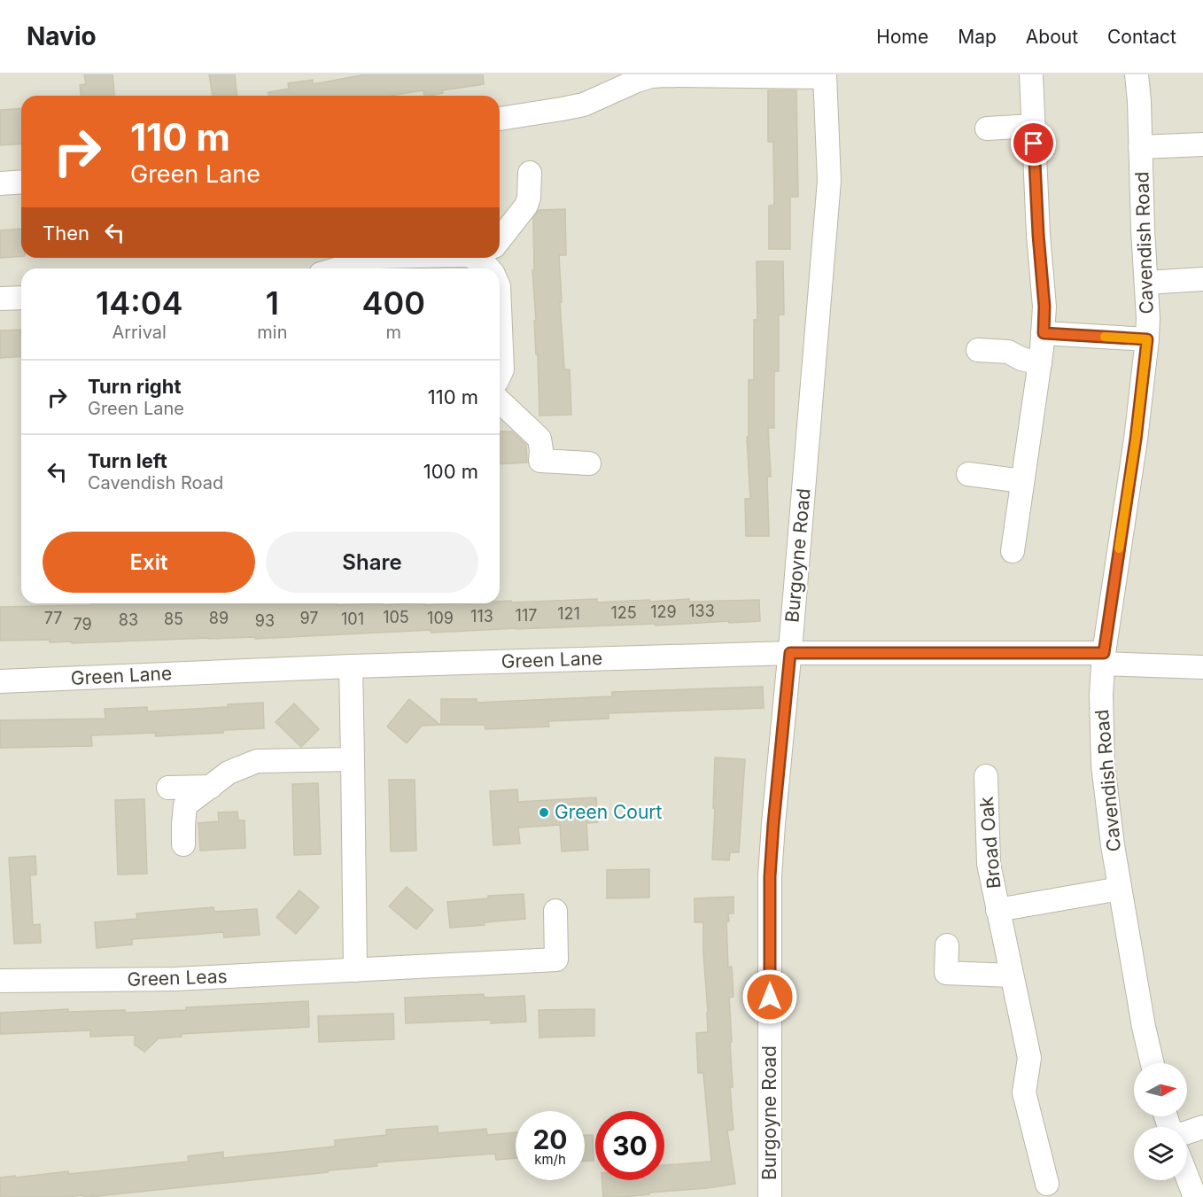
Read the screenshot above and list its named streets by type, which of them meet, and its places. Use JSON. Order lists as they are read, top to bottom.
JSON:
{
  "streets": {
    "street": [
      "Cavendish Road",
      "Burgoyne Road",
      "Green Lane",
      "Broad Oak",
      "Green Leas"
    ]
  },
  "crossings": [
    ["Cavendish Road", "Green Lane"],
    ["Cavendish Road", "Broad Oak"],
    ["Burgoyne Road", "Green Lane"]
  ],
  "places": ["Green Court"],
  "house_numbers": [
    "133",
    "129",
    "125",
    "121",
    "117",
    "113",
    "105",
    "77",
    "89",
    "97",
    "109",
    "85",
    "101",
    "83",
    "93",
    "79"
  ],
  "north": "right",
  "page": {
    "header": "Navio",
    "nav": [
      "Home",
      "Map",
      "About",
      "Contact"
    ],
    "turn": ["110 m", "Green Lane"],
    "then": "Then",
    "eta": [
      "14:04",
      "Arrival",
      "1",
      "min",
      "400",
      "m"
    ],
    "list": [
      {
        "name": "Turn right",
        "note": "Green Lane",
        "value": "110 m"
      },
      {
        "name": "Turn left",
        "note": "Cavendish Road",
        "value": "100 m"
      }
    ],
    "buttons": ["Exit", "Share"],
    "speed": "20 km/h",
    "limit": "30"
  }
}
